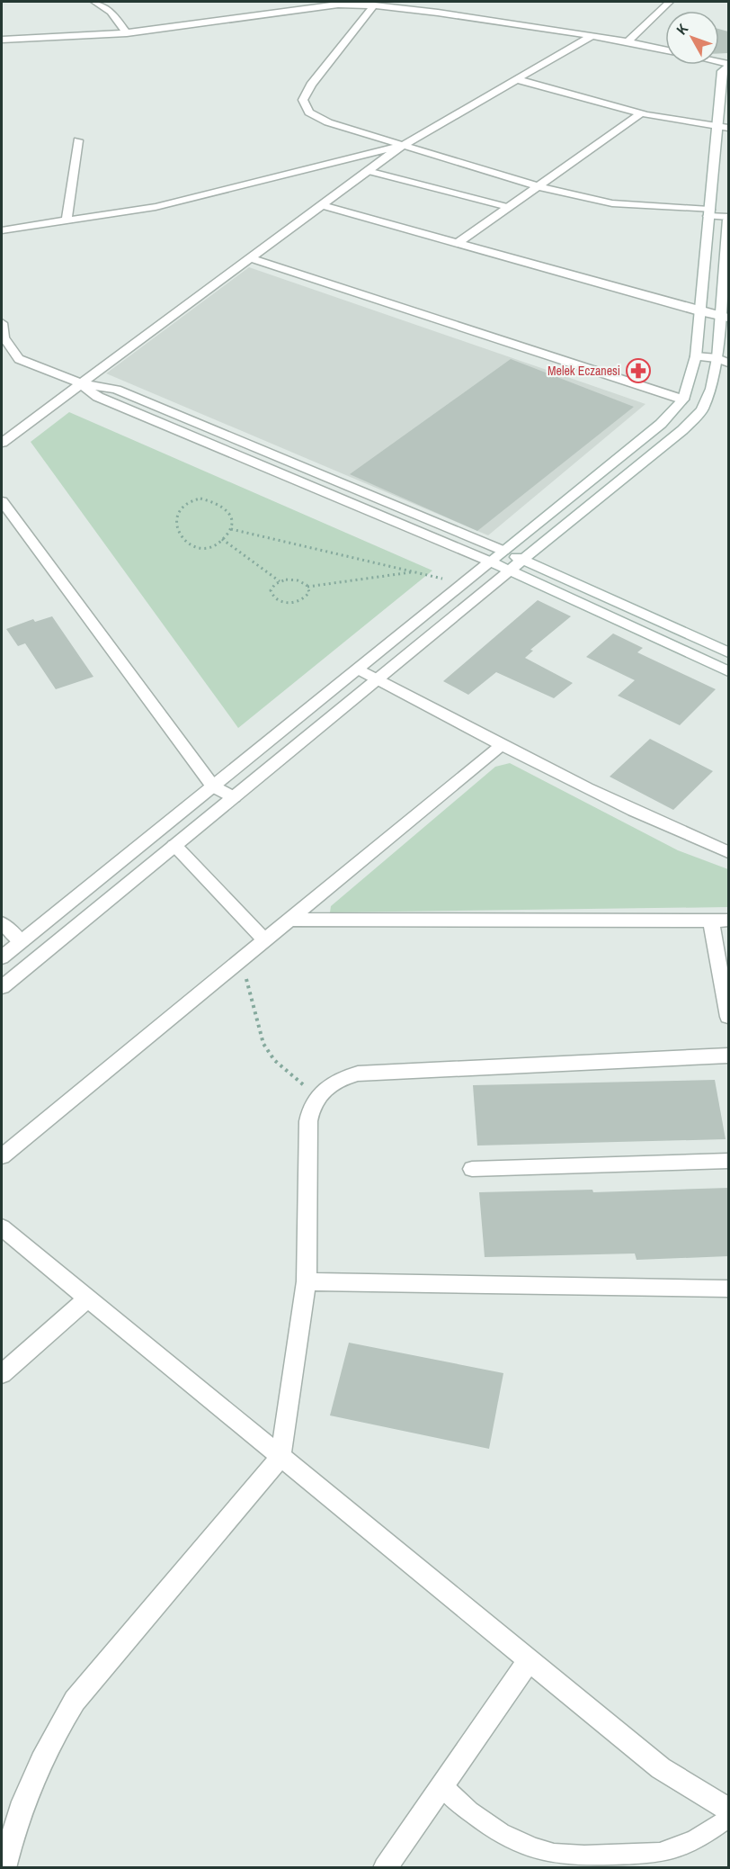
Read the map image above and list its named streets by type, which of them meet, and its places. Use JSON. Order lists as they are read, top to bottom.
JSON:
{
  "places": {
    "pharmacy": ["Melek Eczanesi"]
  },
  "north": "top left"
}
